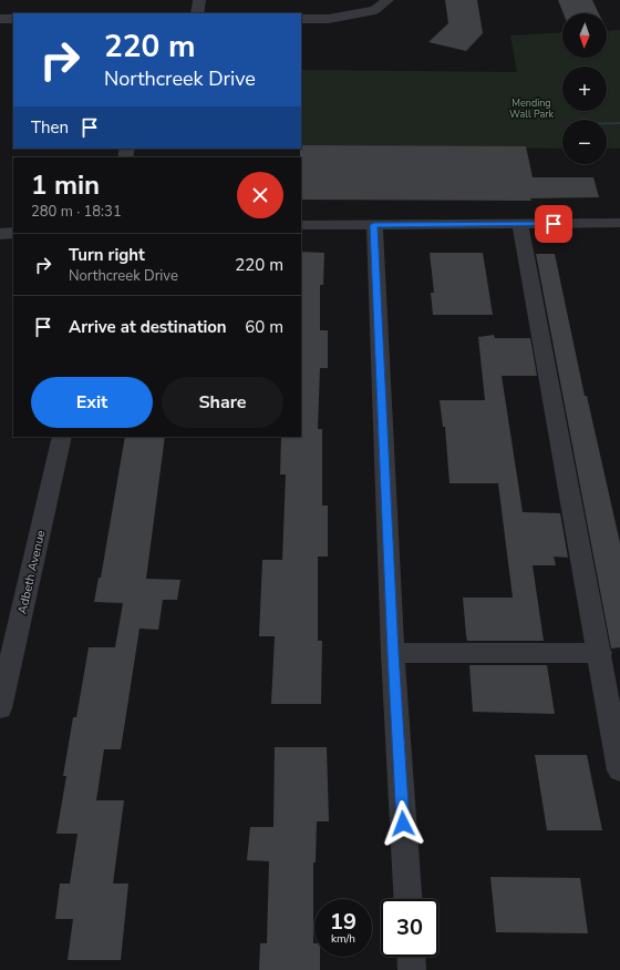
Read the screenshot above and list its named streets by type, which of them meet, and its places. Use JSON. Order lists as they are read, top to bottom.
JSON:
{
  "streets": {
    "street": ["Adbeth Avenue"]
  },
  "parks": ["Mending Wall Park"],
  "north": "bottom",
  "page": {
    "map_buttons": ["+", "−"],
    "turn": ["220 m", "Northcreek Drive"],
    "then": "Then",
    "heading": ["1 min", "280 m · 18:31"],
    "list": [
      {
        "name": "Turn right",
        "note": "Northcreek Drive",
        "value": "220 m"
      },
      {
        "name": "Arrive at destination",
        "value": "60 m"
      }
    ],
    "buttons": ["Exit", "Share"],
    "speed": "19 km/h",
    "limit": "30"
  }
}
